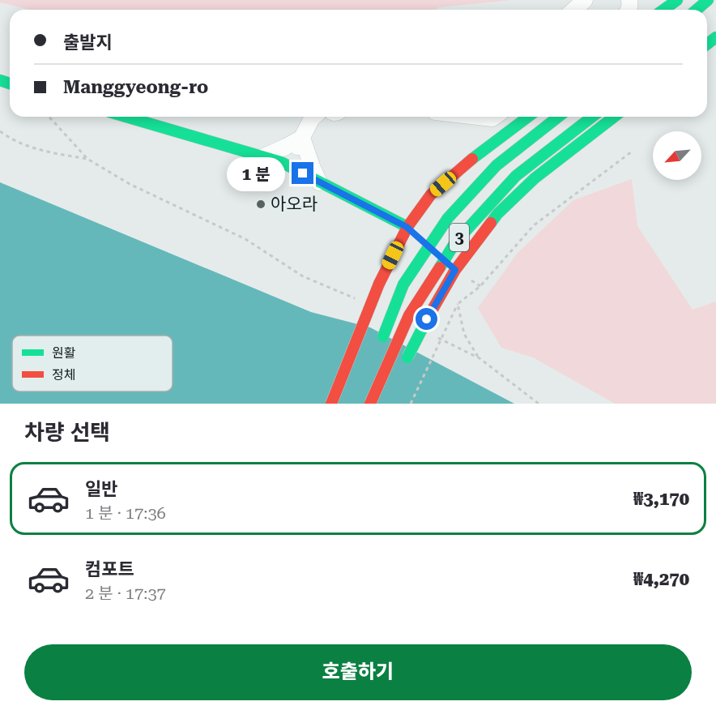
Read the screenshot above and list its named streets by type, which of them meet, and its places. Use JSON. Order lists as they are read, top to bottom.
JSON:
{
  "streets": {
    "main road": ["3"]
  },
  "places": ["아오라"],
  "legend": ["원활", "정체"],
  "north": "bottom left",
  "page": {
    "banner": ["출발지", "Manggyeong-ro"],
    "bubble": "1 분",
    "heading": "차량 선택",
    "list": [
      {
        "name": "일반",
        "note": "1 분 · 17:36",
        "value": "₩3,170"
      },
      {
        "name": "컴포트",
        "note": "2 분 · 17:37",
        "value": "₩4,270"
      }
    ],
    "buttons": "호출하기"
  }
}
